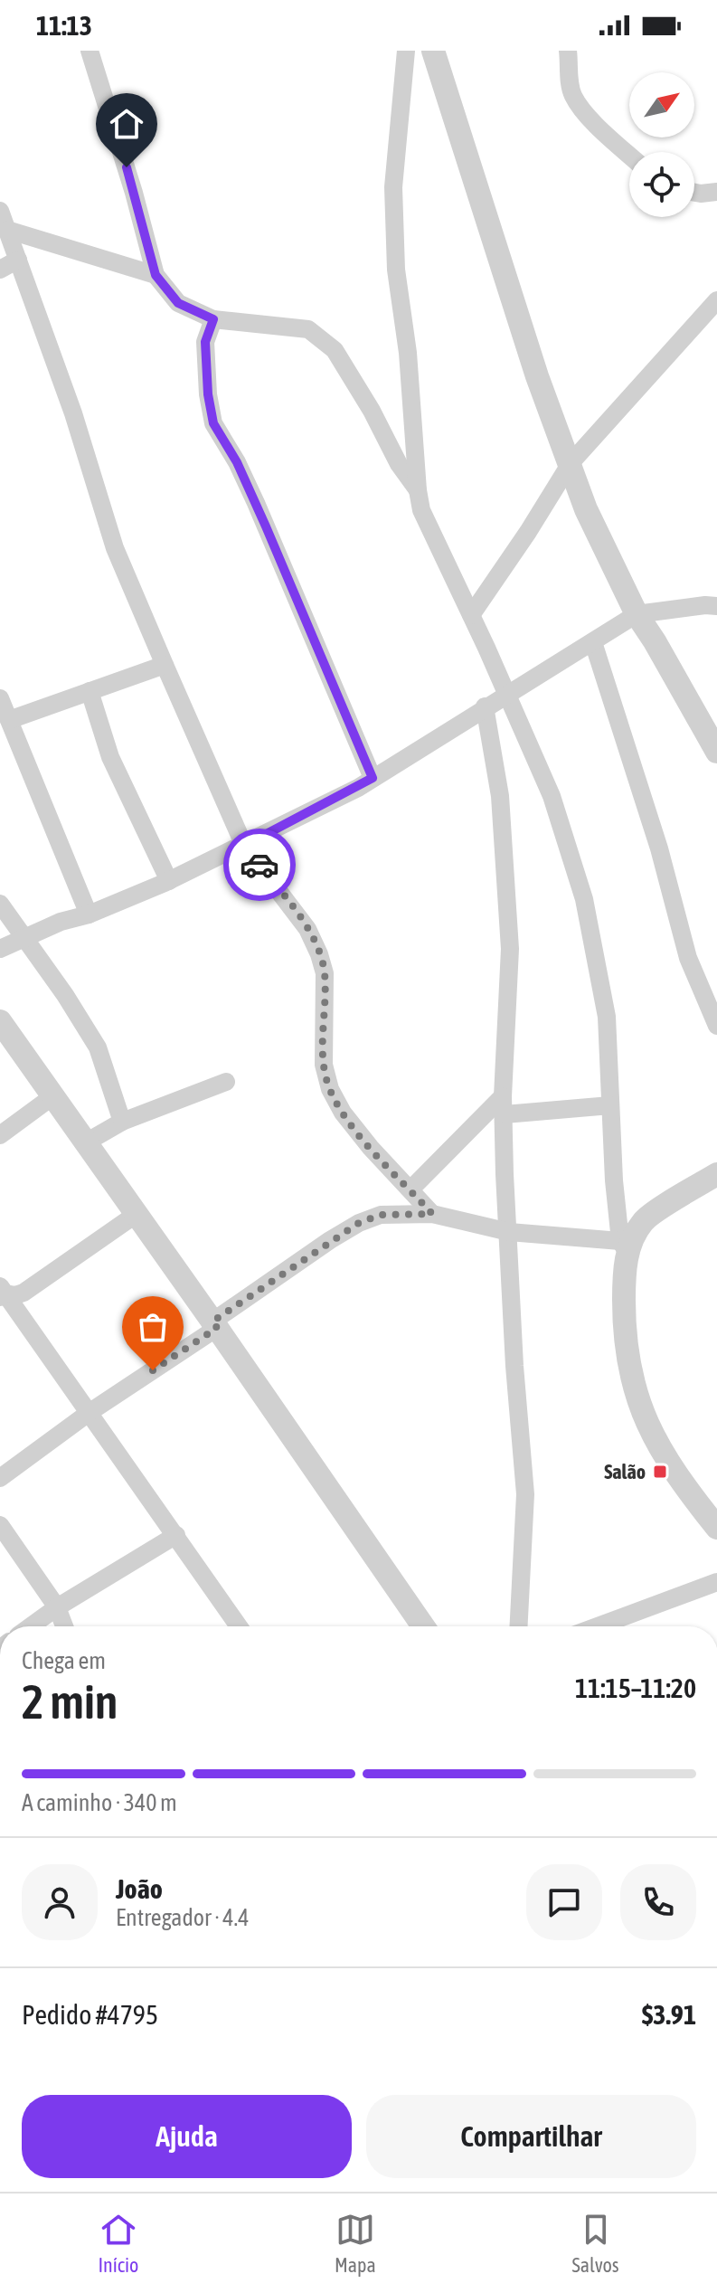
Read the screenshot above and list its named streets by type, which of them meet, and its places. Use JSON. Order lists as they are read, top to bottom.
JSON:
{
  "places": {
    "transit": ["Salão"]
  },
  "north": "top right",
  "page": {
    "status": "11:13",
    "heading": ["2 min", "Chega em", "11:15–11:20"],
    "panel": [
      "João",
      "Entregador · 4.4",
      "Pedido #4795",
      "$3.91"
    ],
    "bar": "A caminho · 340 m",
    "buttons": ["Ajuda", "Compartilhar"],
    "tabs": ["Início", "Mapa", "Salvos"]
  }
}
